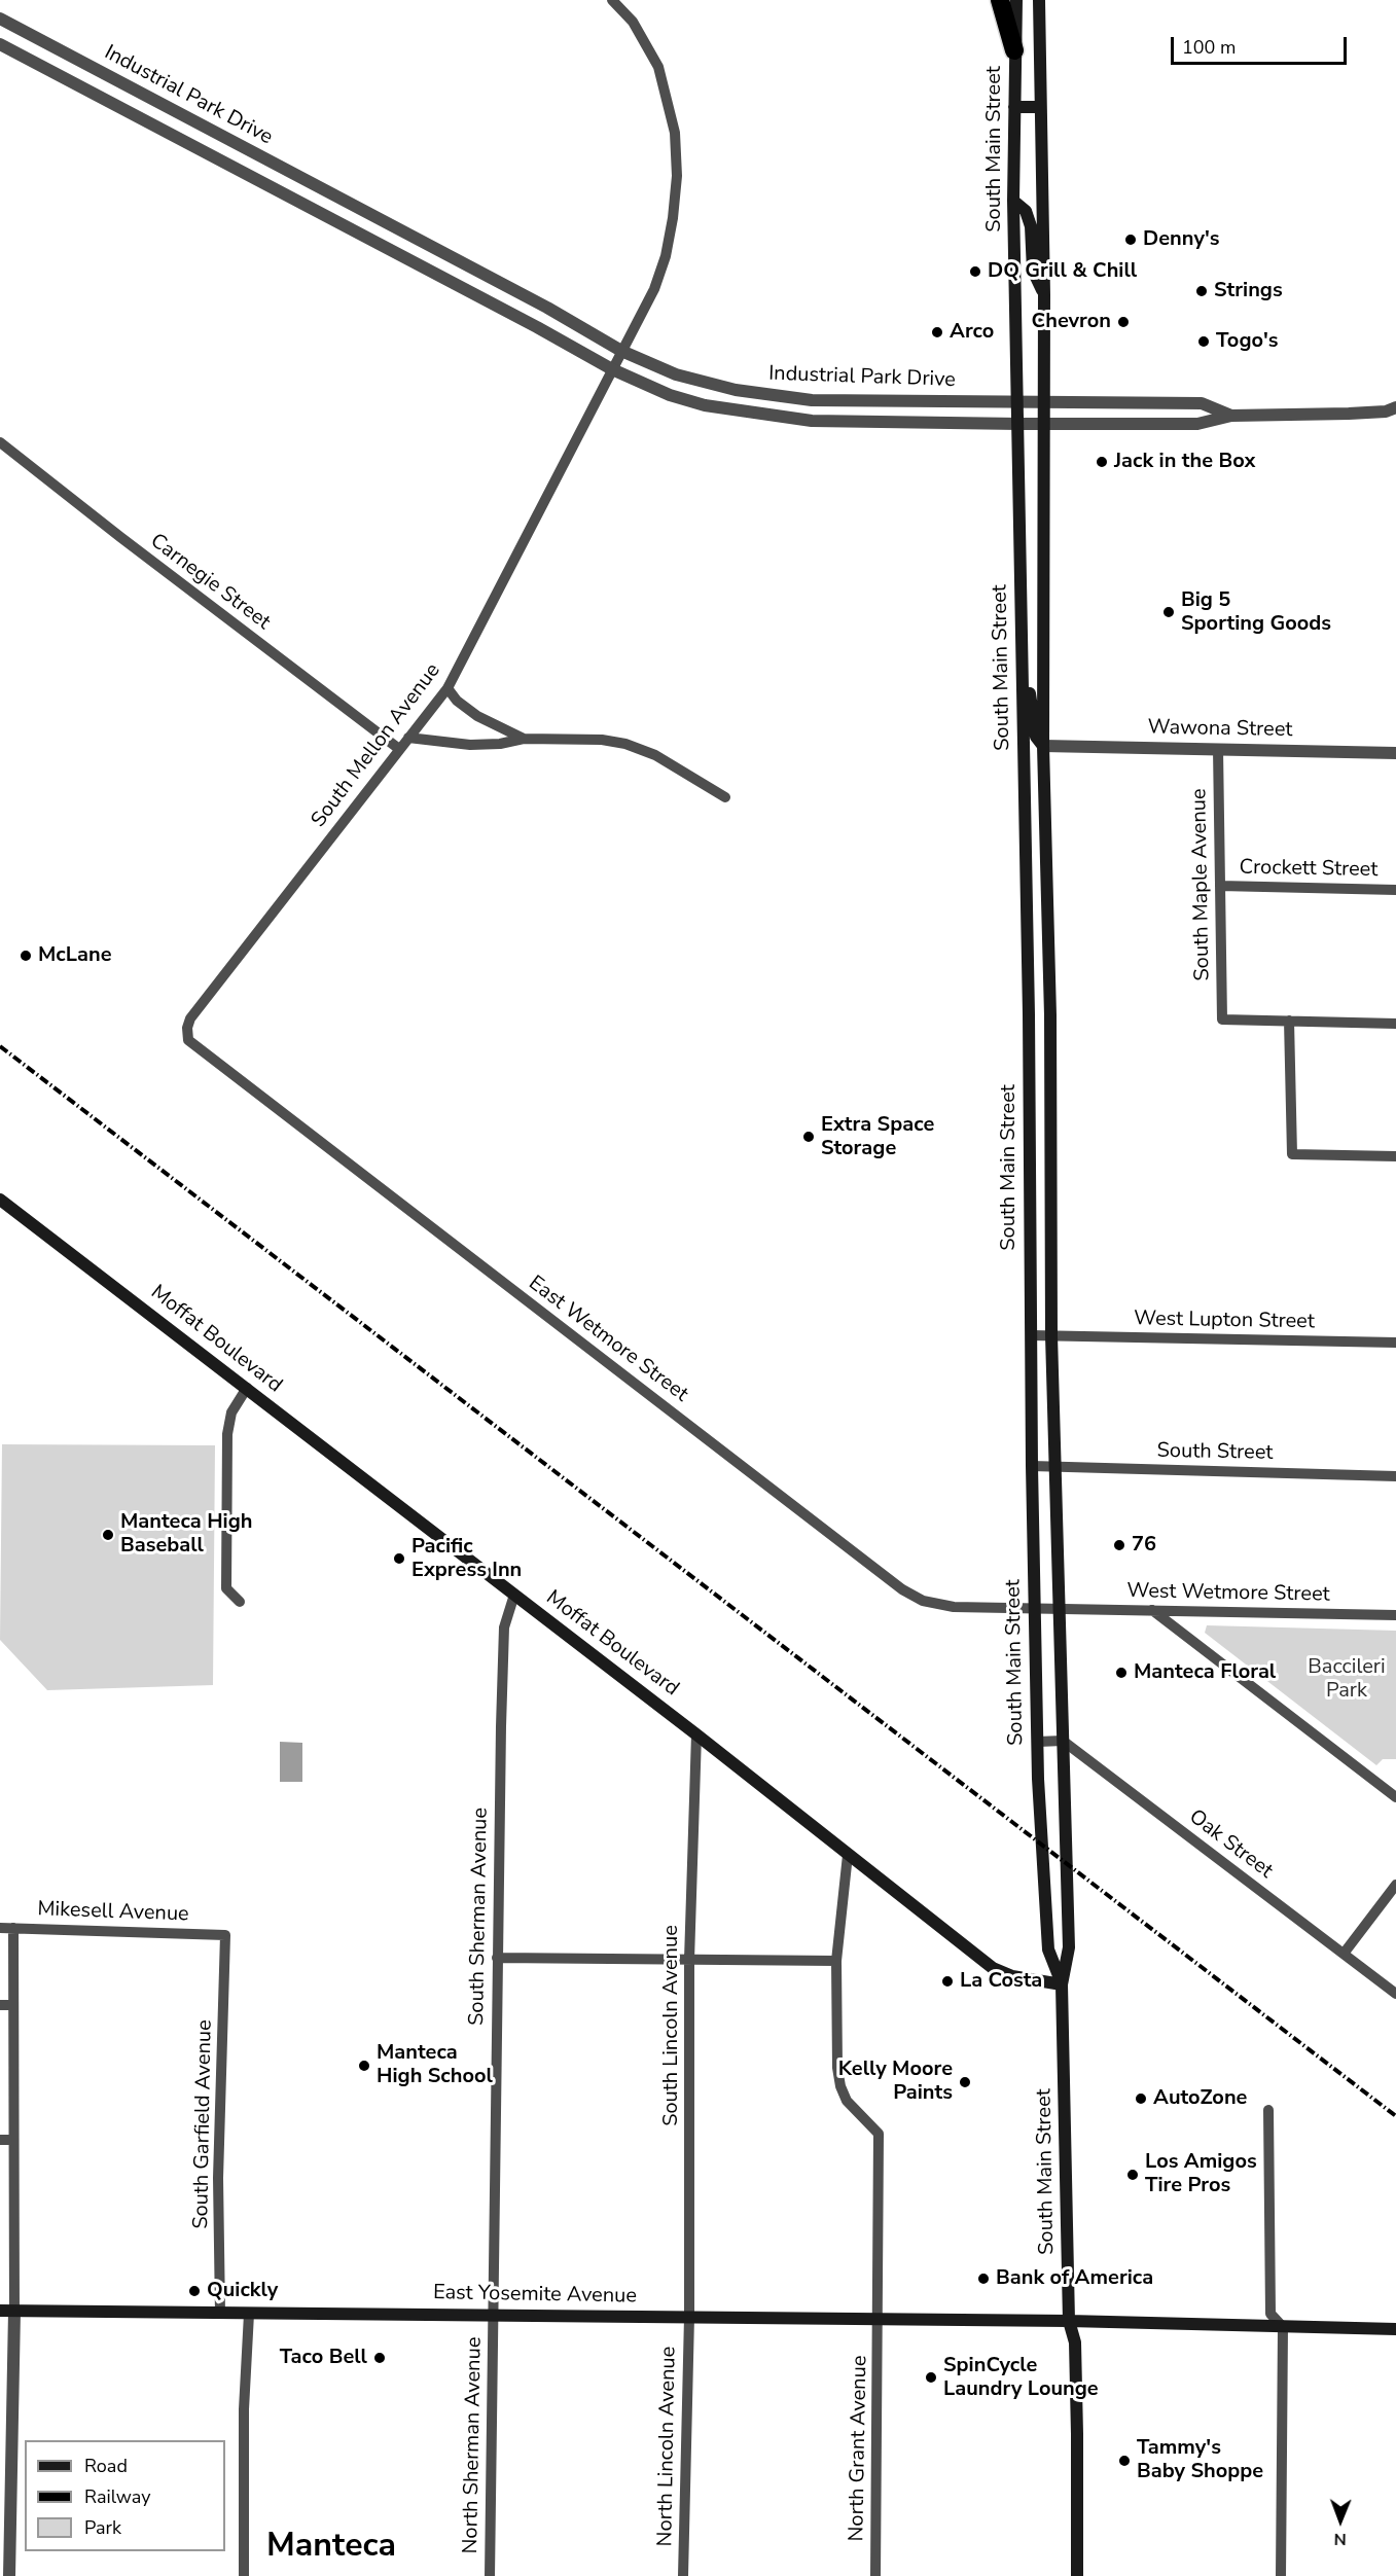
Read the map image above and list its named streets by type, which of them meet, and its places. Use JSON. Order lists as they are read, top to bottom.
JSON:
{
  "streets": {
    "main road": ["South Main Street", "Moffat Boulevard", "East Yosemite Avenue"],
    "street": [
      "Industrial Park Drive",
      "Carnegie Street",
      "Wawona Street",
      "South Mellon Avenue",
      "Crockett Street",
      "South Maple Avenue",
      "West Lupton Street",
      "East Wetmore Street",
      "South Street",
      "West Wetmore Street",
      "Oak Street",
      "Mikesell Avenue",
      "South Sherman Avenue",
      "South Lincoln Avenue",
      "South Garfield Avenue",
      "North Sherman Avenue",
      "North Lincoln Avenue",
      "North Grant Avenue"
    ]
  },
  "crossings": [
    ["Industrial Park Drive", "South Main Street"],
    ["Industrial Park Drive", "South Mellon Avenue"],
    ["South Main Street", "Wawona Street"],
    ["South Main Street", "West Lupton Street"],
    ["South Main Street", "Moffat Boulevard"],
    ["South Main Street", "East Wetmore Street"],
    ["South Main Street", "South Street"],
    ["South Main Street", "West Wetmore Street"],
    ["South Main Street", "Oak Street"],
    ["South Main Street", "East Yosemite Avenue"],
    ["Carnegie Street", "South Mellon Avenue"],
    ["Wawona Street", "South Maple Avenue"],
    ["South Mellon Avenue", "East Wetmore Street"],
    ["Crockett Street", "South Maple Avenue"],
    ["Moffat Boulevard", "South Sherman Avenue"],
    ["Moffat Boulevard", "South Lincoln Avenue"],
    ["Moffat Boulevard", "North Grant Avenue"],
    ["East Wetmore Street", "West Wetmore Street"],
    ["Mikesell Avenue", "South Garfield Avenue"],
    ["South Sherman Avenue", "East Yosemite Avenue"],
    ["South Sherman Avenue", "North Sherman Avenue"],
    ["South Lincoln Avenue", "East Yosemite Avenue"],
    ["South Lincoln Avenue", "North Lincoln Avenue"],
    ["South Garfield Avenue", "East Yosemite Avenue"],
    ["East Yosemite Avenue", "North Sherman Avenue"],
    ["East Yosemite Avenue", "North Lincoln Avenue"],
    ["East Yosemite Avenue", "North Grant Avenue"]
  ],
  "districts": ["Manteca"],
  "parks": ["Baccileri Park"],
  "places": [
    "Denny's",
    "DQ Grill & Chill",
    "Strings",
    "Chevron",
    "Arco",
    "Togo's",
    "Jack in the Box",
    "Big 5 Sporting Goods",
    "McLane",
    "Extra Space Storage",
    "Manteca High Baseball",
    "76",
    "Pacific Express Inn",
    "Manteca Floral",
    "La Costa",
    "Manteca High School",
    "Kelly Moore Paints",
    "AutoZone",
    "Los Amigos Tire Pros",
    "Bank of America",
    "Quickly",
    "Taco Bell",
    "SpinCycle Laundry Lounge",
    "Tammy's Baby Shoppe"
  ],
  "legend": ["Road", "Railway", "Park"],
  "scale_bar": "100 m",
  "north": "bottom"
}
